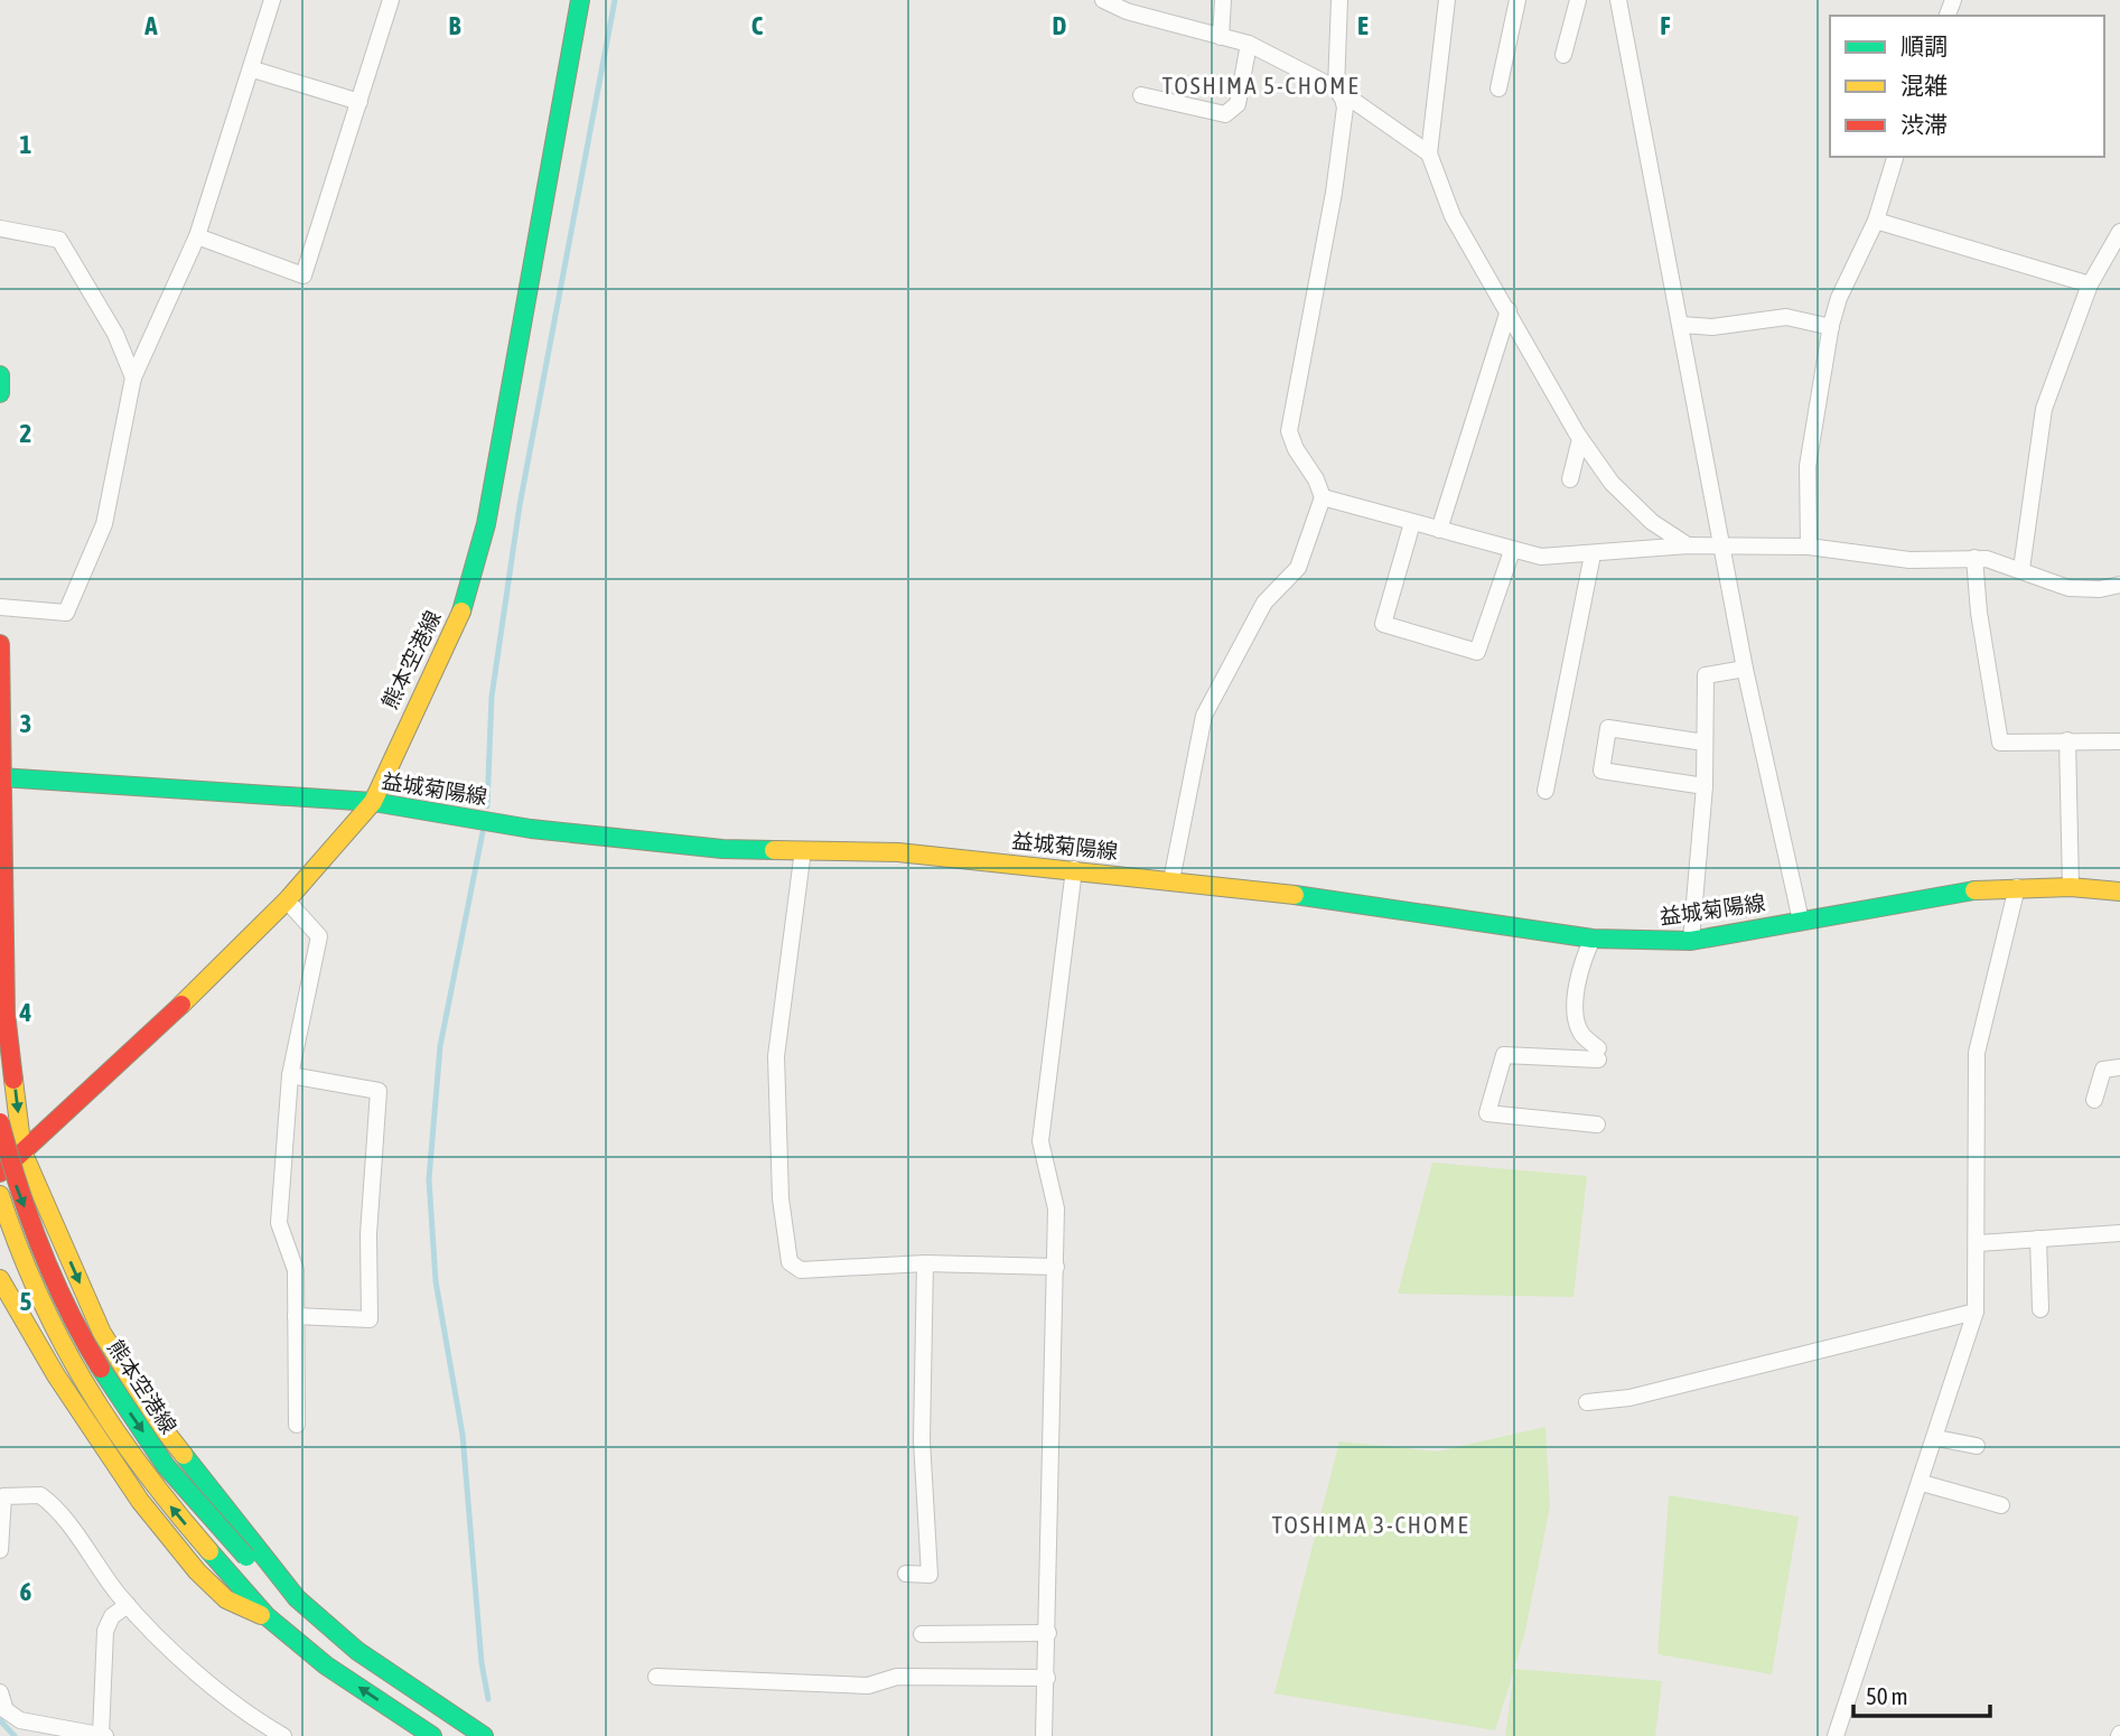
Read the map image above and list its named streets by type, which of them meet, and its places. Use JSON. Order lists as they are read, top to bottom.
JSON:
{
  "streets": {
    "main road": ["熊本空港線", "益城菊陽線"]
  },
  "crossings": [
    ["熊本空港線", "益城菊陽線"]
  ],
  "districts": ["TOSHIMA 5-CHOME", "TOSHIMA 3-CHOME"],
  "legend": ["順調", "混雑", "渋滞"],
  "scale_bar": "50 m",
  "grid": {
    "columns": [
      "A",
      "B",
      "C",
      "D",
      "E",
      "F"
    ],
    "rows": [
      "1",
      "2",
      "3",
      "4",
      "5",
      "6"
    ]
  }
}
